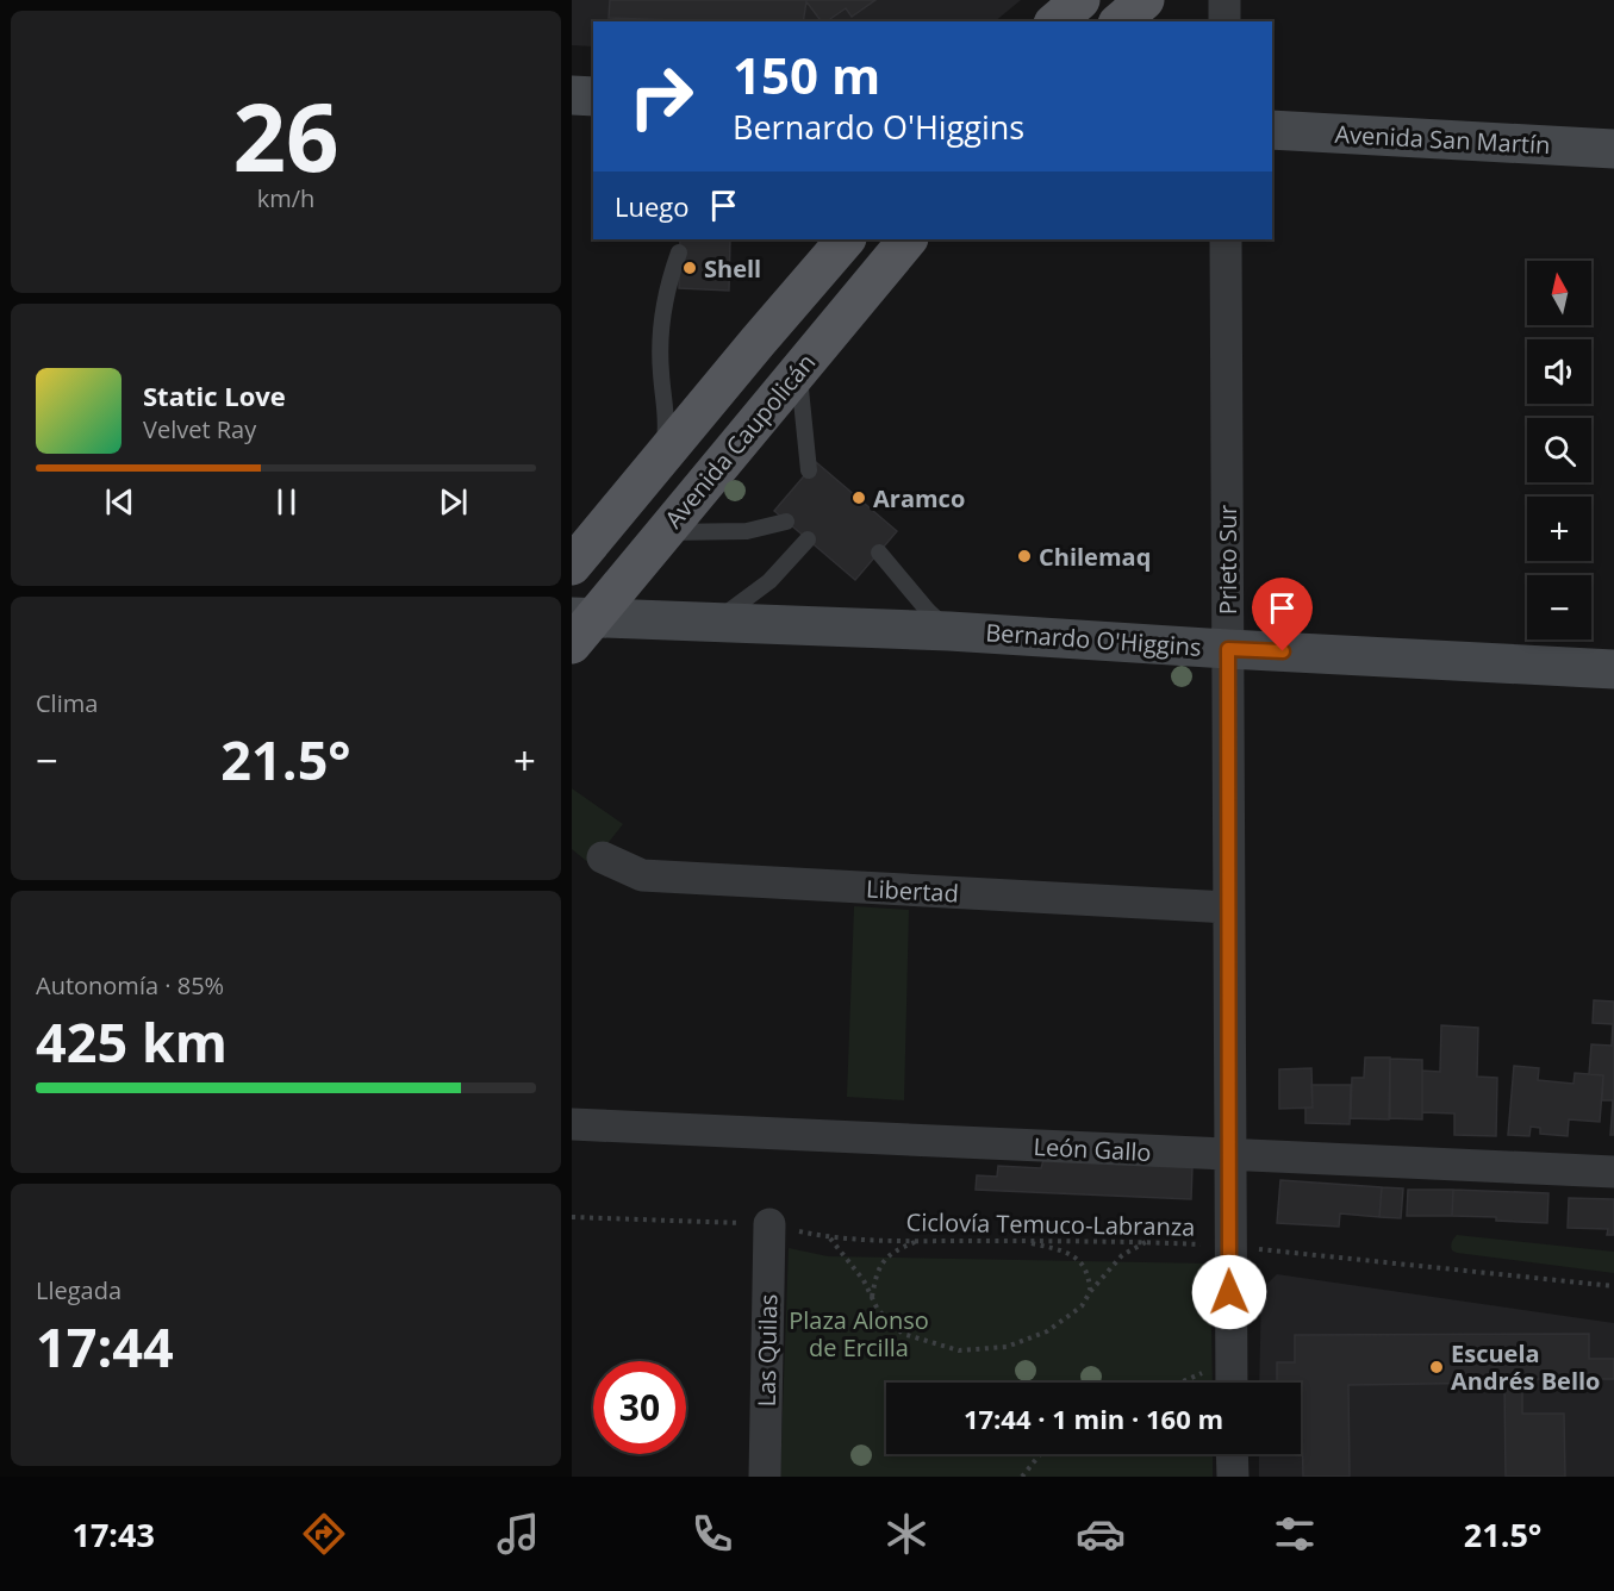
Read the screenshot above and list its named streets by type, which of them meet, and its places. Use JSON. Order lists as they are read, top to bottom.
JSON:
{
  "streets": {
    "main road": ["Avenida San Martín", "Avenida Caupolicán", "Bernardo O'Higgins"],
    "street": [
      "Prieto Sur",
      "Libertad",
      "León Gallo",
      "Las Quilas"
    ],
    "path": ["Ciclovía Temuco-Labranza"]
  },
  "crossings": [
    ["Avenida Caupolicán", "Bernardo O'Higgins"],
    ["Prieto Sur", "Bernardo O'Higgins"],
    ["Prieto Sur", "Libertad"],
    ["Prieto Sur", "León Gallo"],
    ["Prieto Sur", "Ciclovía Temuco-Labranza"],
    ["Ciclovía Temuco-Labranza", "Las Quilas"]
  ],
  "parks": ["Plaza Alonso de Ercilla"],
  "places": [
    "Shell",
    "Aramco",
    "Chilemaq",
    "Escuela Andrés Bello"
  ],
  "north": "top",
  "page": {
    "tile": [
      ["26", "km/h"],
      "Clima",
      ["Autonomía · 85%", "425 km"],
      ["Llegada", "17:44"]
    ],
    "turn": ["150 m", "Bernardo O'Higgins"],
    "then": "Luego",
    "map_buttons": ["+", "−"],
    "song": ["Static Love", "Velvet Ray"],
    "heat": ["−", "21.5°", "+"],
    "limit": "30",
    "trip": "17:44 · 1 min · 160 m",
    "tabs": ["17:43", "21.5°"]
  }
}
